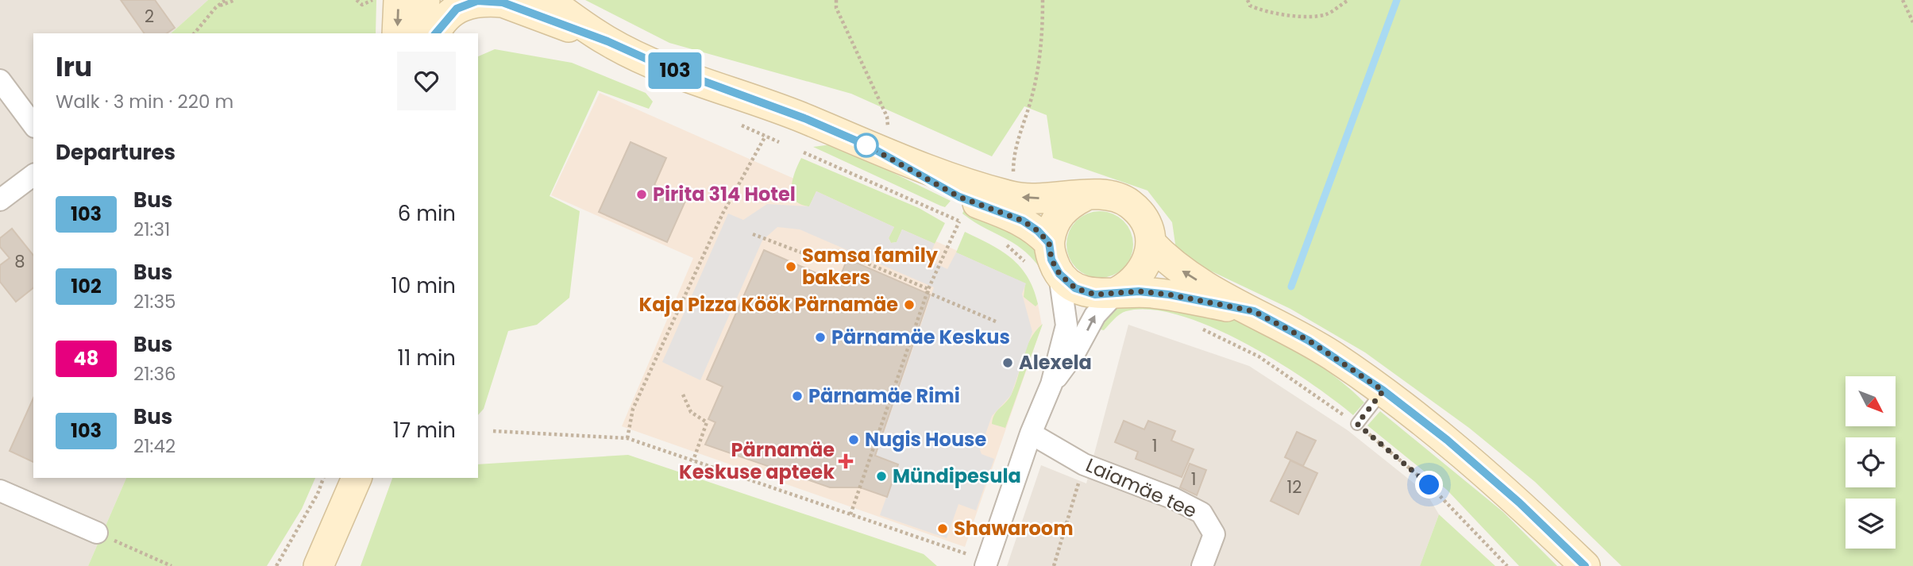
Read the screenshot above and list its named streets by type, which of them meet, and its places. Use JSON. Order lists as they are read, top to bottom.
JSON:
{
  "streets": {
    "street": ["Laiamäe tee"]
  },
  "places": {
    "other": [
      "Pirita 314 Hotel",
      "Samsa family bakers",
      "Kaja Pizza Köök Pärnamäe",
      "Pärnamäe Keskus",
      "Alexela",
      "Pärnamäe Rimi",
      "Nugis House",
      "Mündipesula",
      "Shawaroom"
    ],
    "health": ["Pärnamäe Keskuse apteek"]
  },
  "lines": ["bus line 103"],
  "house_numbers": [
    "2",
    "8",
    "1",
    "1",
    "12"
  ],
  "north": "bottom right",
  "page": {
    "on_map": "103",
    "heading": [
      ["Iru", "Walk · 3 min · 220 m"],
      "Departures"
    ],
    "list": [
      {
        "mark": "103",
        "name": "Bus",
        "note": "21:31",
        "value": "6 min"
      },
      {
        "mark": "102",
        "name": "Bus",
        "note": "21:35",
        "value": "10 min"
      },
      {
        "mark": "48",
        "name": "Bus",
        "note": "21:36",
        "value": "11 min"
      },
      {
        "mark": "103",
        "name": "Bus",
        "note": "21:42",
        "value": "17 min"
      }
    ]
  }
}
